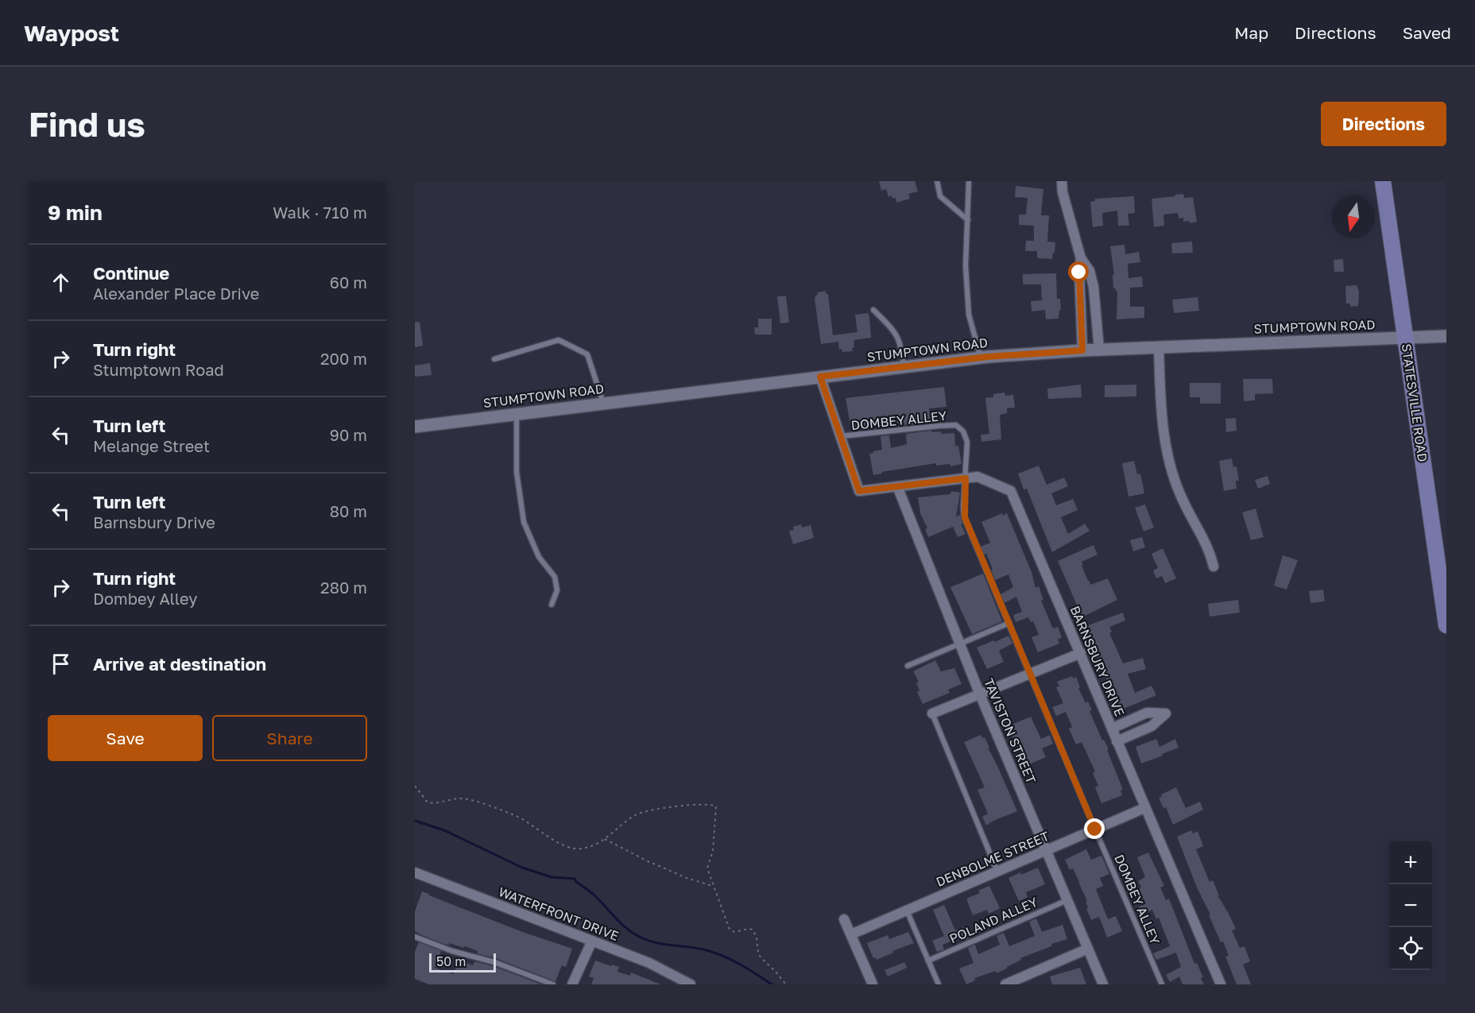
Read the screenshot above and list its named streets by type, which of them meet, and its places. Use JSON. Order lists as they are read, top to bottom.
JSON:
{
  "streets": {
    "main road": ["STATESVILLE ROAD"],
    "street": [
      "STUMPTOWN ROAD",
      "BARNSBURY DRIVE",
      "TAVISTON STREET",
      "DENBOLME STREET",
      "WATERFRONT DRIVE"
    ],
    "lane": ["DOMBEY ALLEY", "POLAND ALLEY"]
  },
  "crossings": [
    ["STUMPTOWN ROAD", "STATESVILLE ROAD"],
    ["DOMBEY ALLEY", "BARNSBURY DRIVE"],
    ["DOMBEY ALLEY", "DENBOLME STREET"],
    ["BARNSBURY DRIVE", "TAVISTON STREET"],
    ["BARNSBURY DRIVE", "DENBOLME STREET"],
    ["TAVISTON STREET", "DENBOLME STREET"],
    ["TAVISTON STREET", "POLAND ALLEY"]
  ],
  "scale_bar": "50 m",
  "north": "bottom",
  "page": {
    "header": "Waypost",
    "nav": ["Map", "Directions", "Saved"],
    "buttons": [
      "Directions",
      ["Save", "Share"]
    ],
    "title": "Find us",
    "heading": ["9 min", "Walk · 710 m"],
    "list": [
      ["Continue", "Alexander Place Drive", "60 m"],
      ["Turn right", "Stumptown Road", "200 m"],
      ["Turn left", "Melange Street", "90 m"],
      ["Turn left", "Barnsbury Drive", "80 m"],
      ["Turn right", "Dombey Alley", "280 m"],
      "Arrive at destination"
    ],
    "map_buttons": ["+", "−"],
    "scale": "50 m"
  }
}
